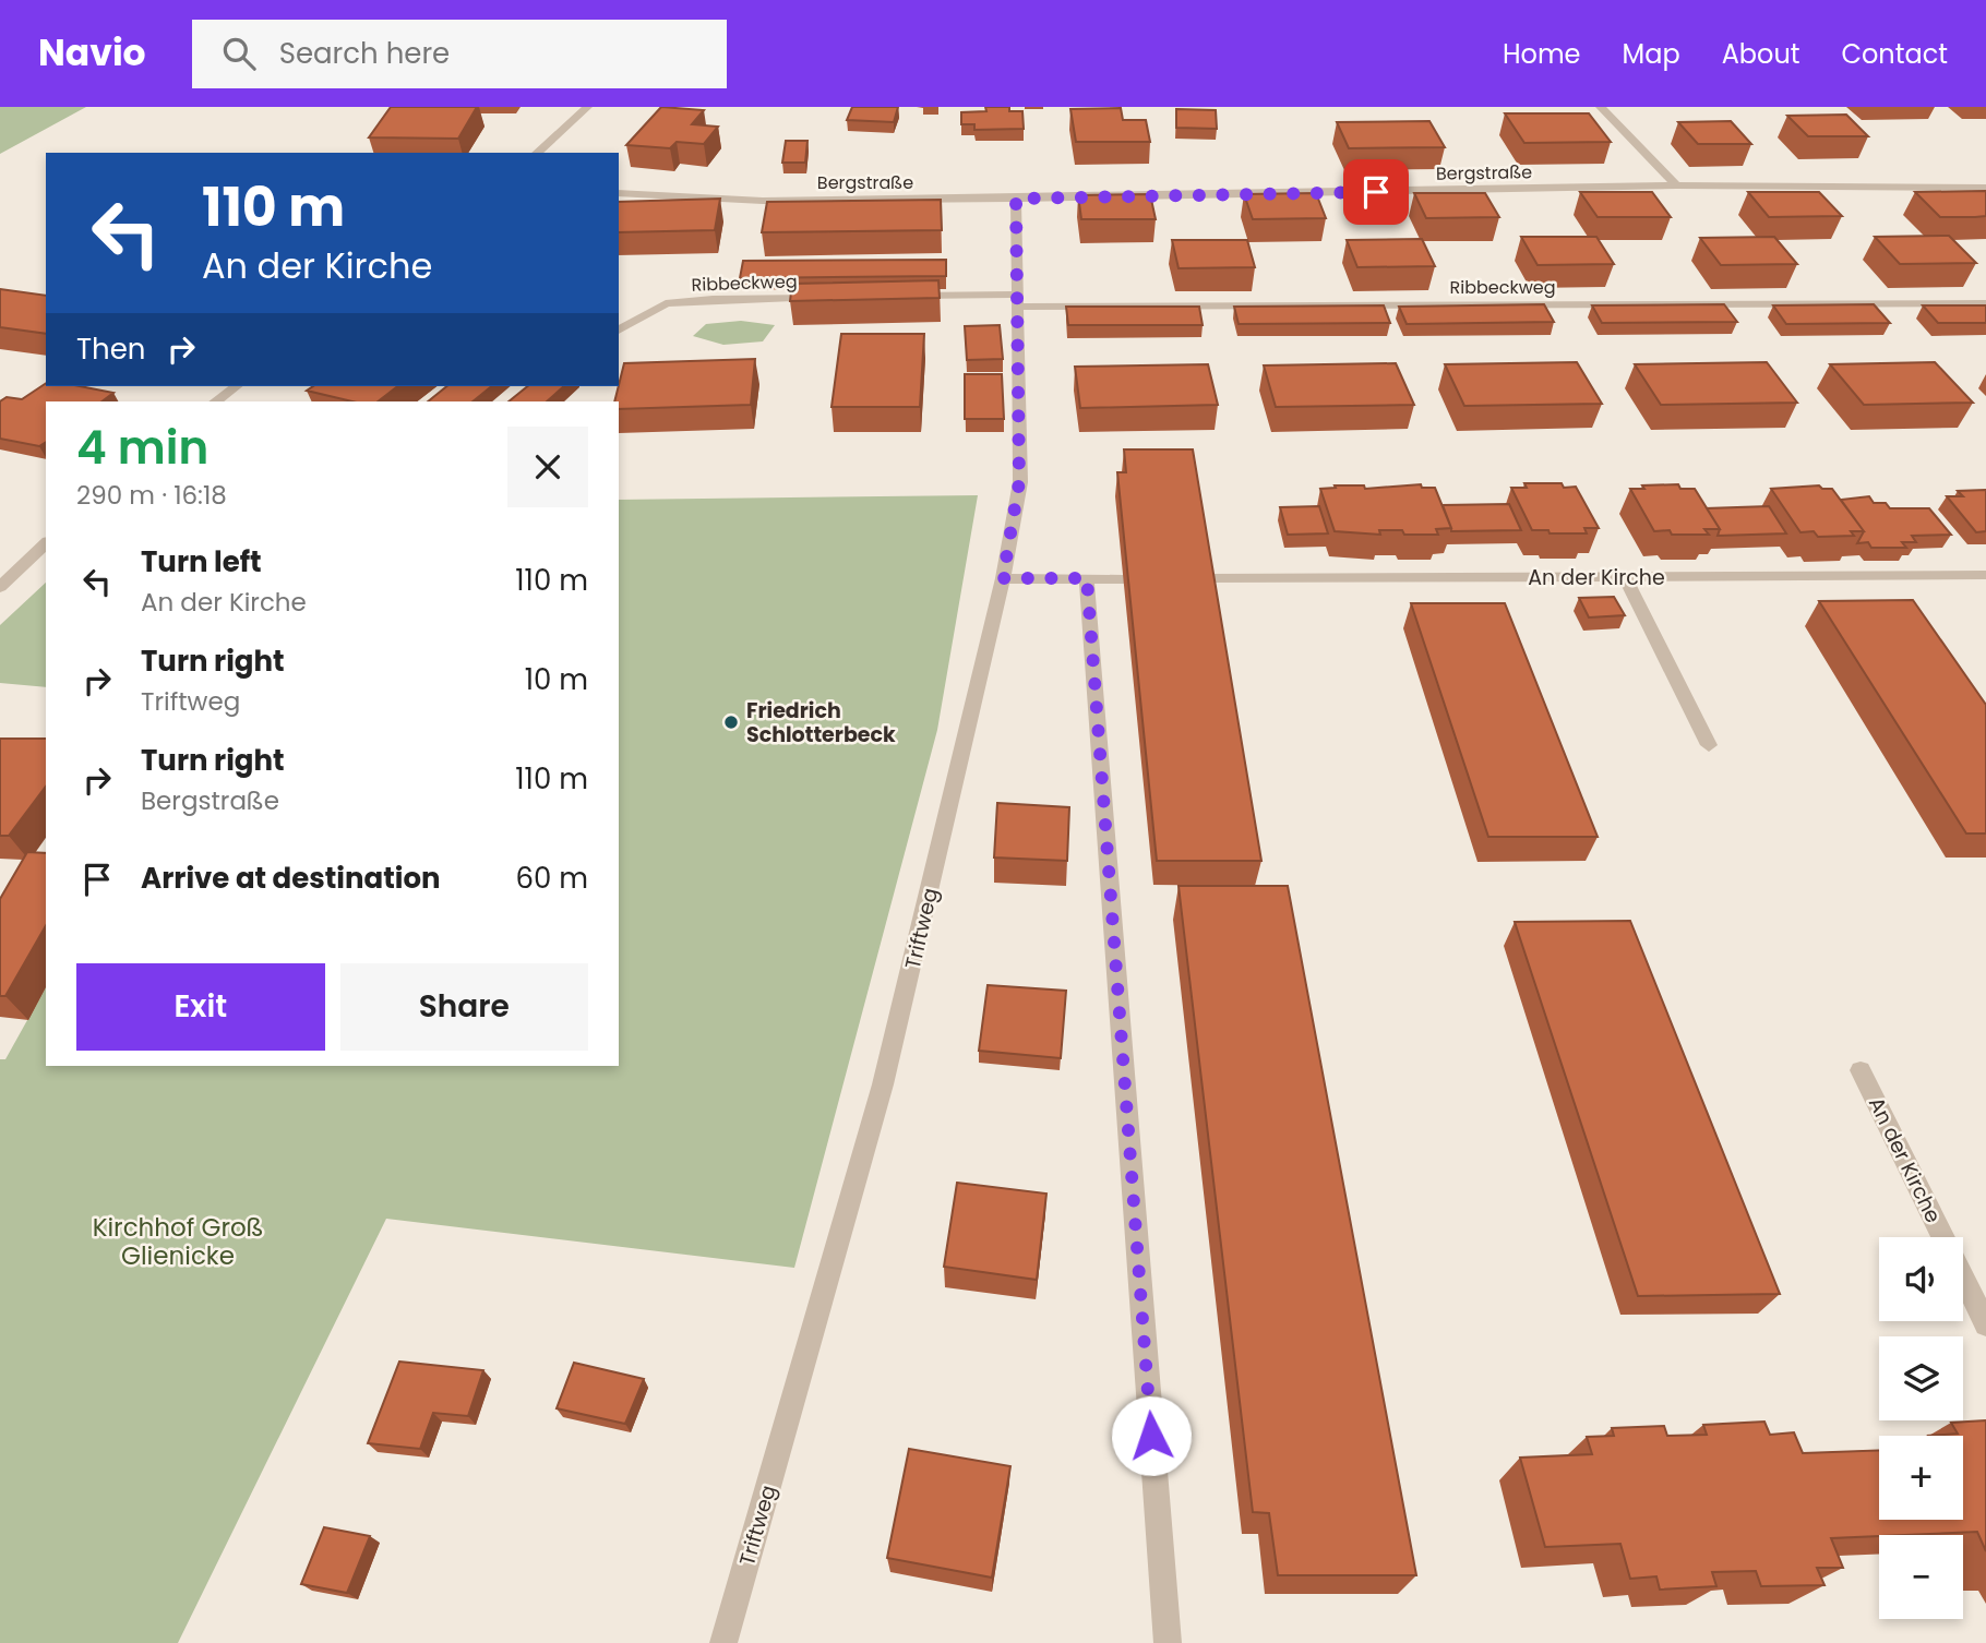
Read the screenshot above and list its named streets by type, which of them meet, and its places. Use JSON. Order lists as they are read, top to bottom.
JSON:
{
  "streets": {
    "street": [
      "Bergstraße",
      "Ribbeckweg",
      "An der Kirche",
      "Triftweg"
    ]
  },
  "crossings": [
    ["Bergstraße", "Triftweg"],
    ["Ribbeckweg", "Triftweg"]
  ],
  "parks": ["Kirchhof Groß Glienicke"],
  "places": ["Friedrich Schlotterbeck"],
  "page": {
    "header": "Navio",
    "search": "Search here",
    "nav": [
      "Home",
      "Map",
      "About",
      "Contact"
    ],
    "turn": ["110 m", "An der Kirche"],
    "then": "Then",
    "heading": ["4 min", "290 m · 16:18"],
    "list": [
      {
        "name": "Turn left",
        "note": "An der Kirche",
        "value": "110 m"
      },
      {
        "name": "Turn right",
        "note": "Triftweg",
        "value": "10 m"
      },
      {
        "name": "Turn right",
        "note": "Bergstraße",
        "value": "110 m"
      },
      {
        "name": "Arrive at destination",
        "value": "60 m"
      }
    ],
    "buttons": ["Exit", "Share"],
    "map_buttons": ["+", "−"]
  }
}
